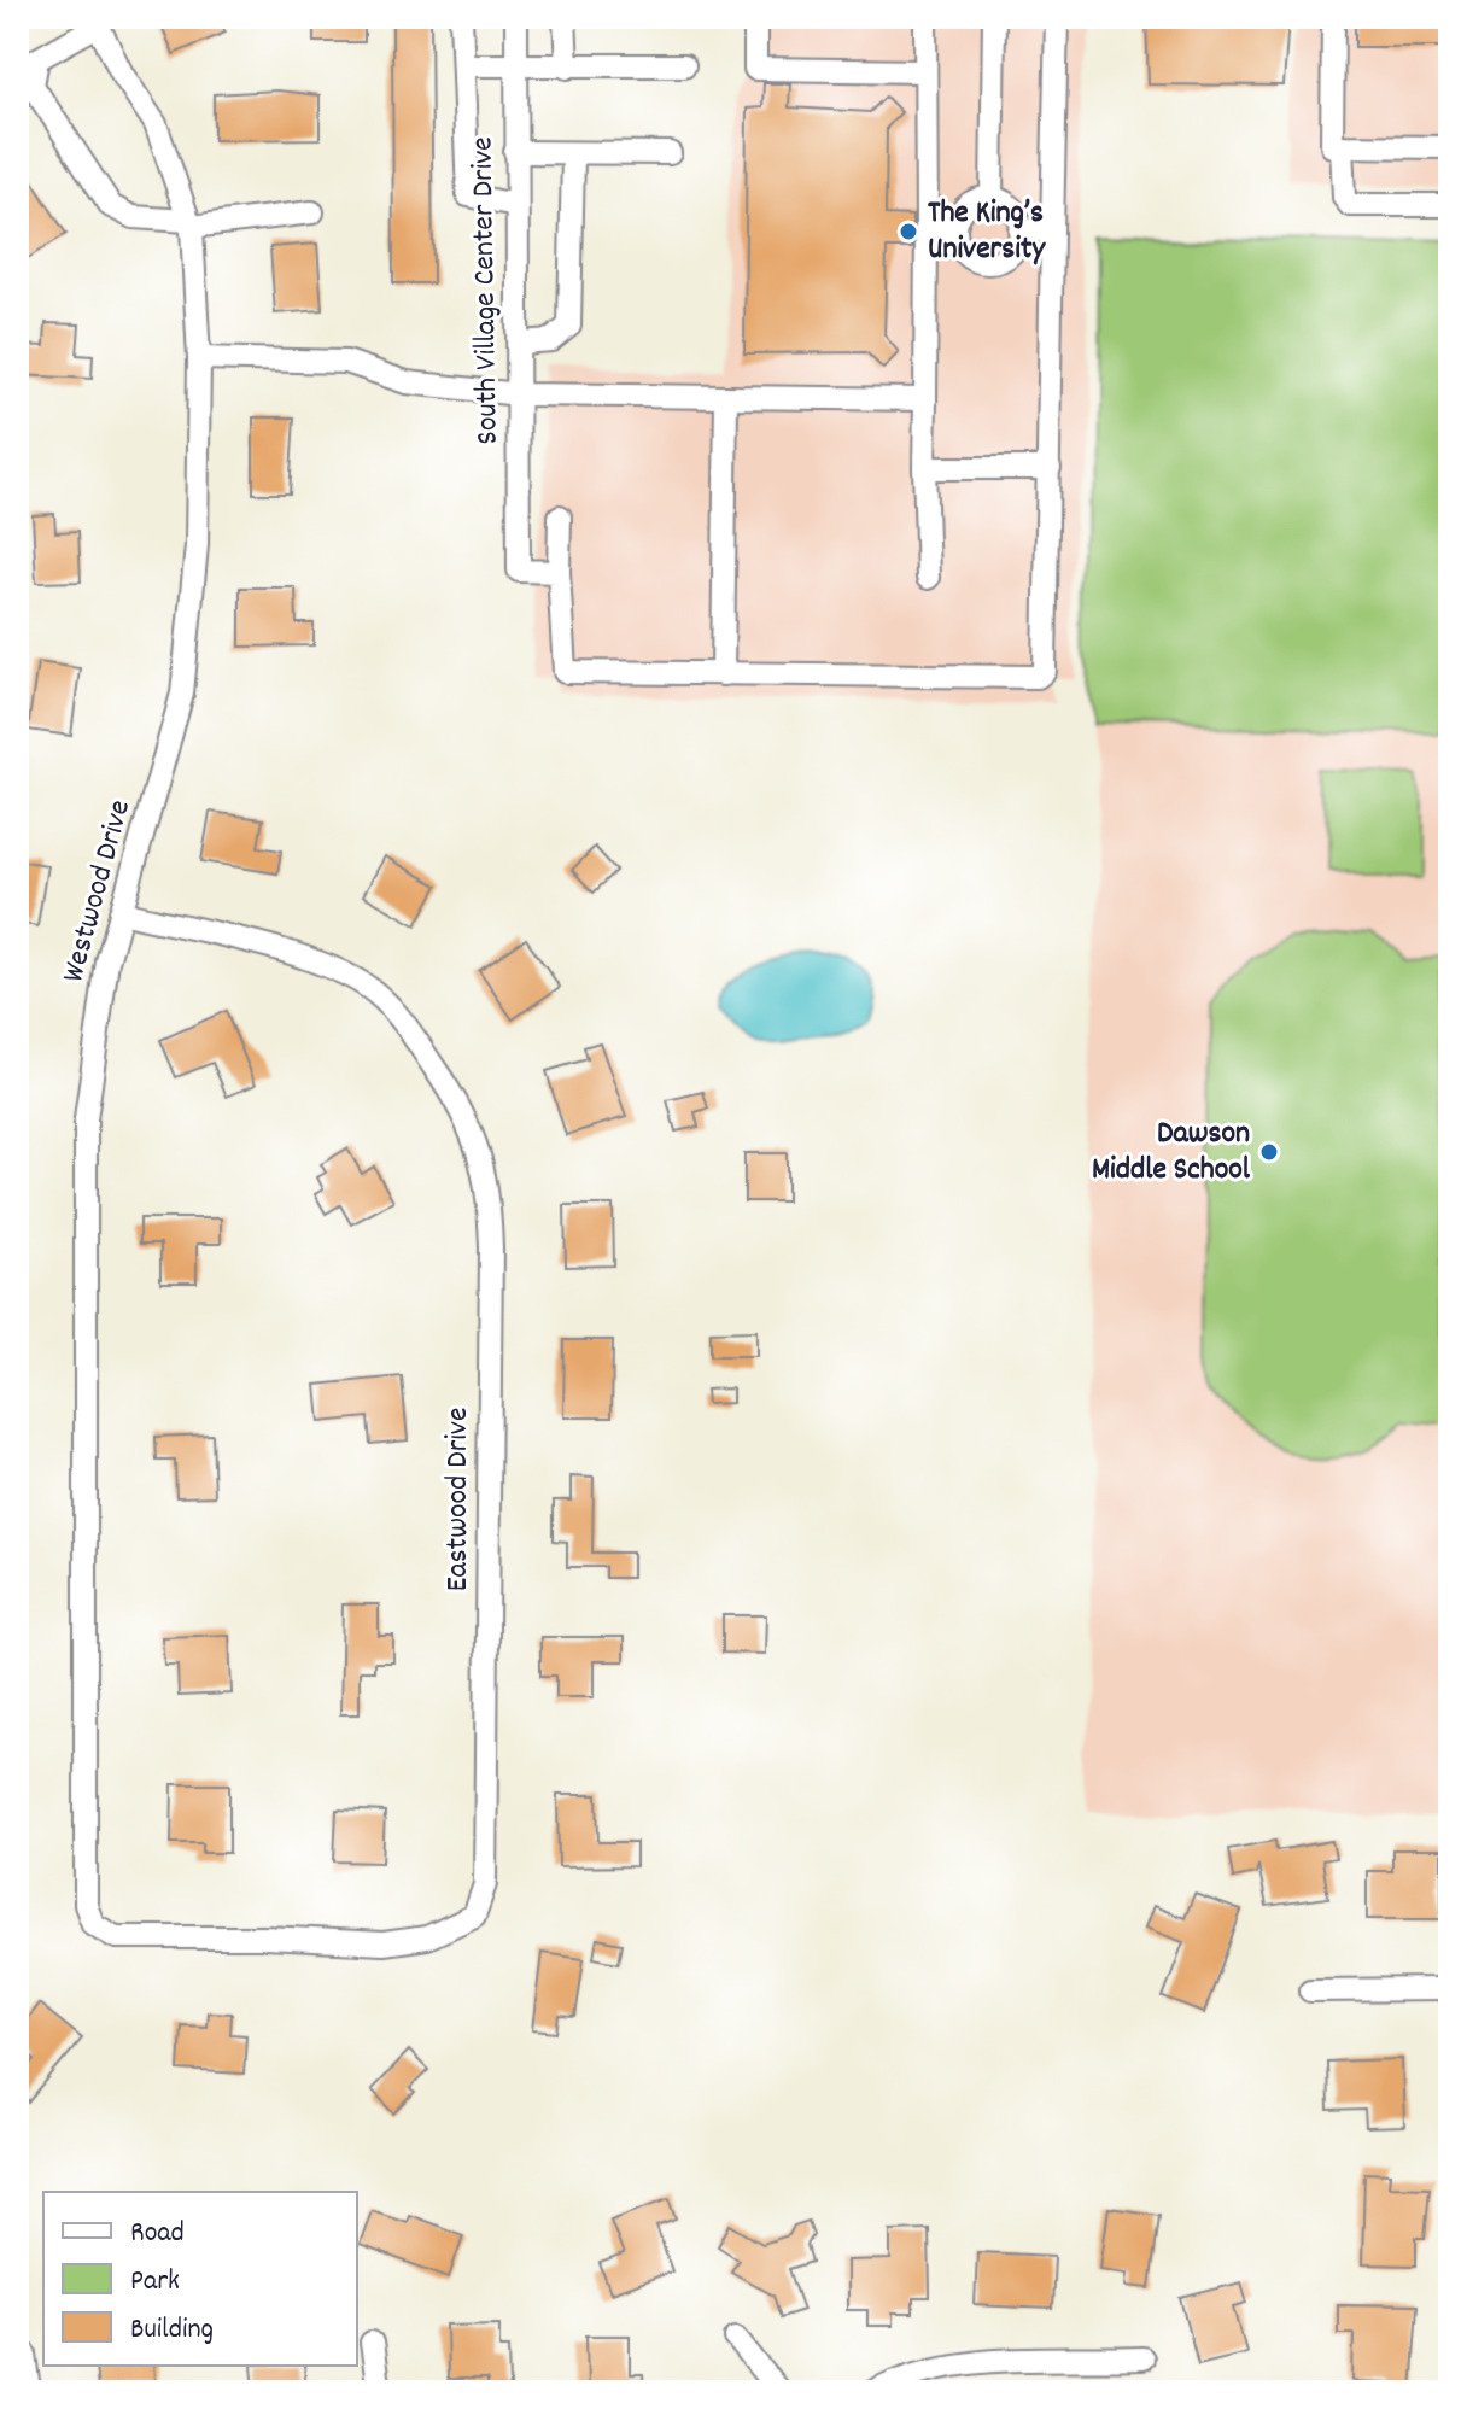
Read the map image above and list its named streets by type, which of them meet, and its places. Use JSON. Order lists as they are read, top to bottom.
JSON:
{
  "streets": {
    "street": ["South Village Center Drive", "Westwood Drive", "Eastwood Drive"]
  },
  "crossings": [
    ["Westwood Drive", "Eastwood Drive"]
  ],
  "places": ["The King’s University", "Dawson Middle School"],
  "legend": ["Road", "Park", "Building"]
}
